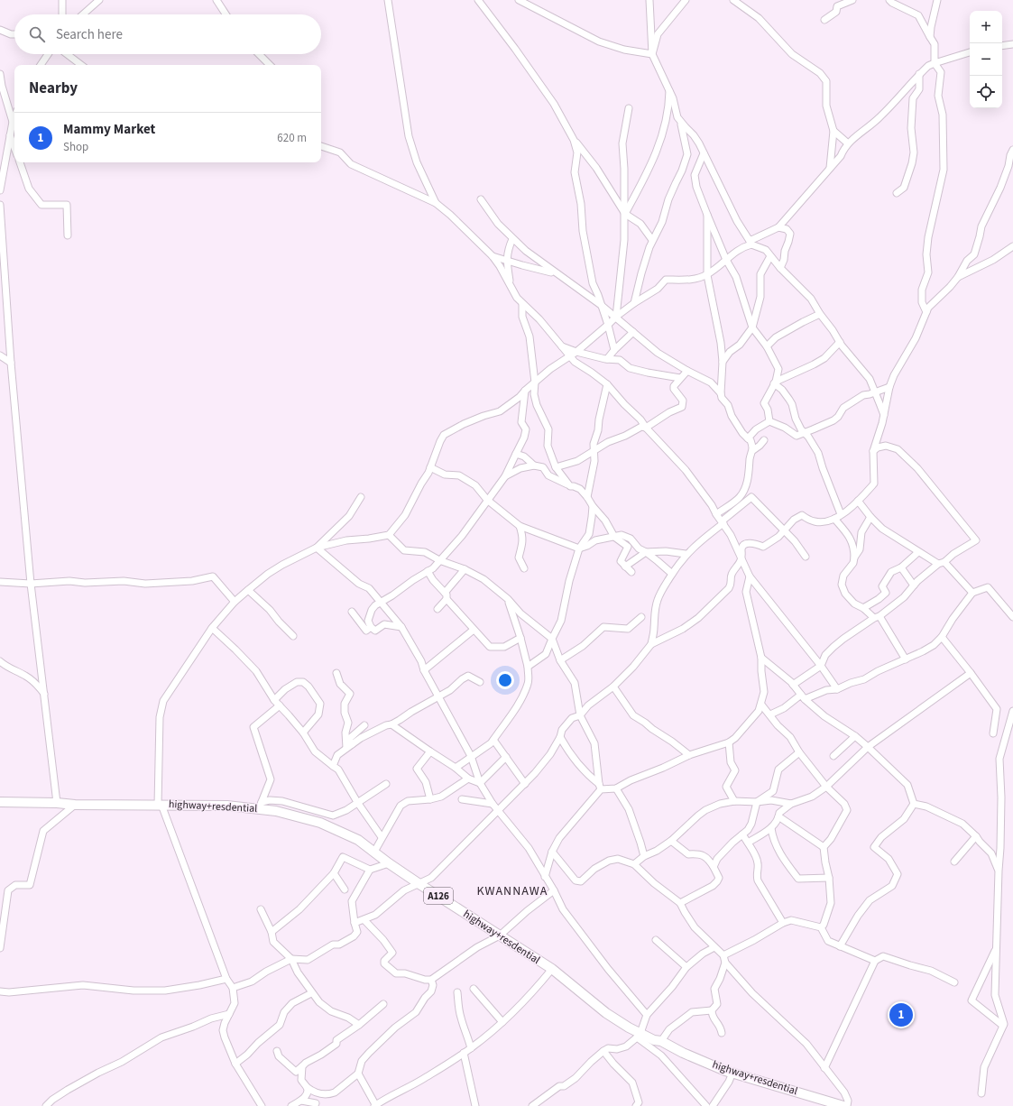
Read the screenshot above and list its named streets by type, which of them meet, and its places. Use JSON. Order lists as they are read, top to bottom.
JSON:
{
  "streets": {
    "highway": ["highway+resdential", "A126"]
  },
  "districts": ["KWANNAWA"],
  "page": {
    "map_buttons": ["+", "−"],
    "search": "Search here",
    "heading": "Nearby",
    "list": [
      {
        "mark": "1",
        "name": "Mammy Market",
        "note": "Shop",
        "value": "620 m"
      }
    ],
    "pins": "1"
  }
}
